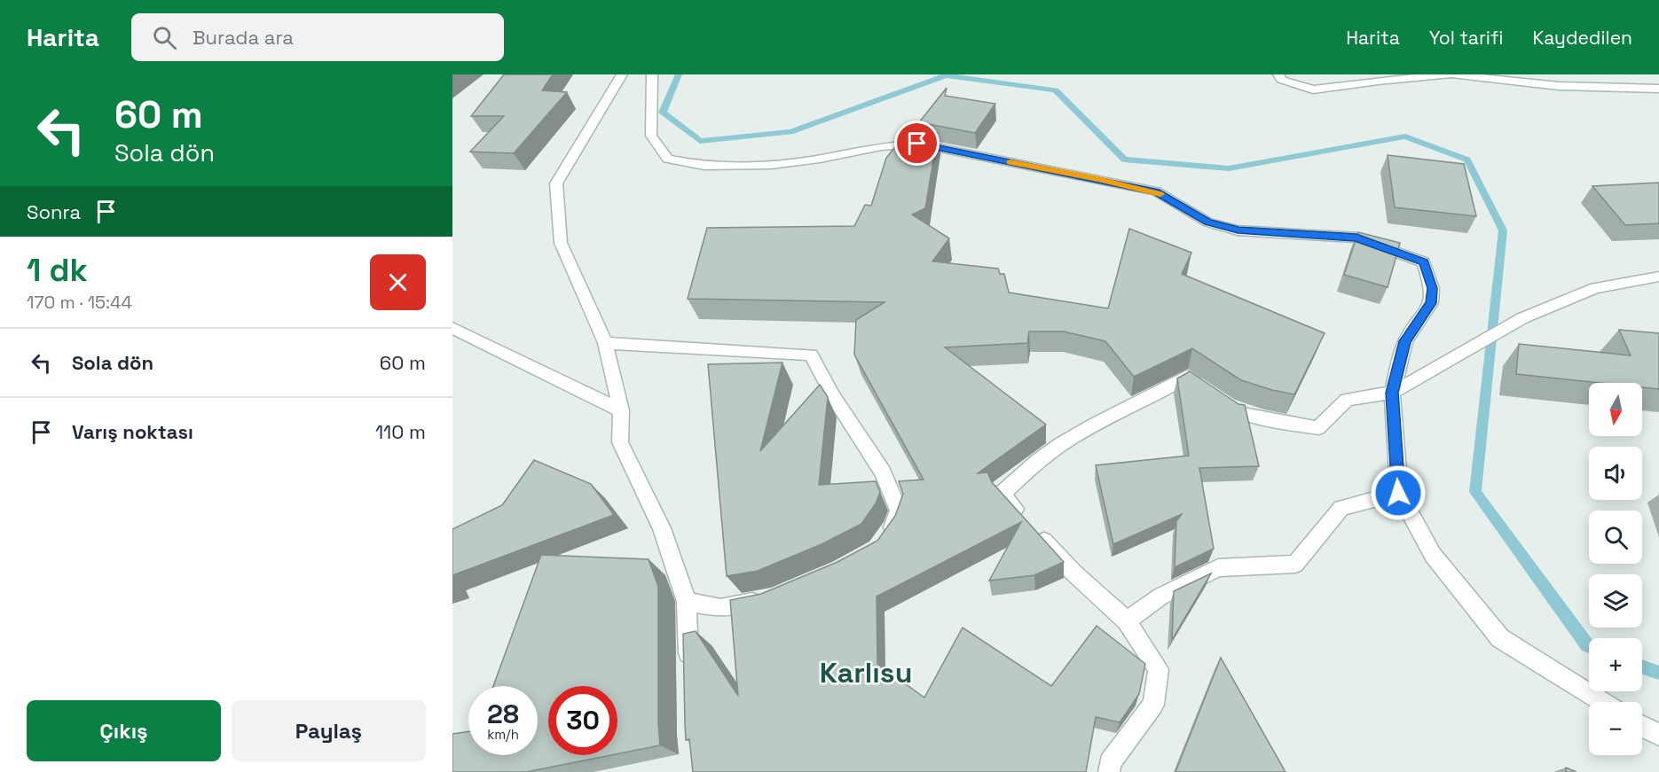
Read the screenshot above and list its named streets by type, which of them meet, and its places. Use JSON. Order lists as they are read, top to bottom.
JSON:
{
  "districts": ["Karlısu"],
  "north": "bottom",
  "page": {
    "header": "Harita",
    "search": "Burada ara",
    "nav": ["Harita", "Yol tarifi", "Kaydedilen"],
    "turn": ["60 m", "Sola dön"],
    "then": "Sonra",
    "heading": ["1 dk", "170 m · 15:44"],
    "list": [
      {
        "name": "Sola dön",
        "value": "60 m"
      },
      {
        "name": "Varış noktası",
        "value": "110 m"
      }
    ],
    "map_buttons": ["+", "−"],
    "speed": "28 km/h",
    "limit": "30",
    "buttons": ["Çıkış", "Paylaş"]
  }
}
